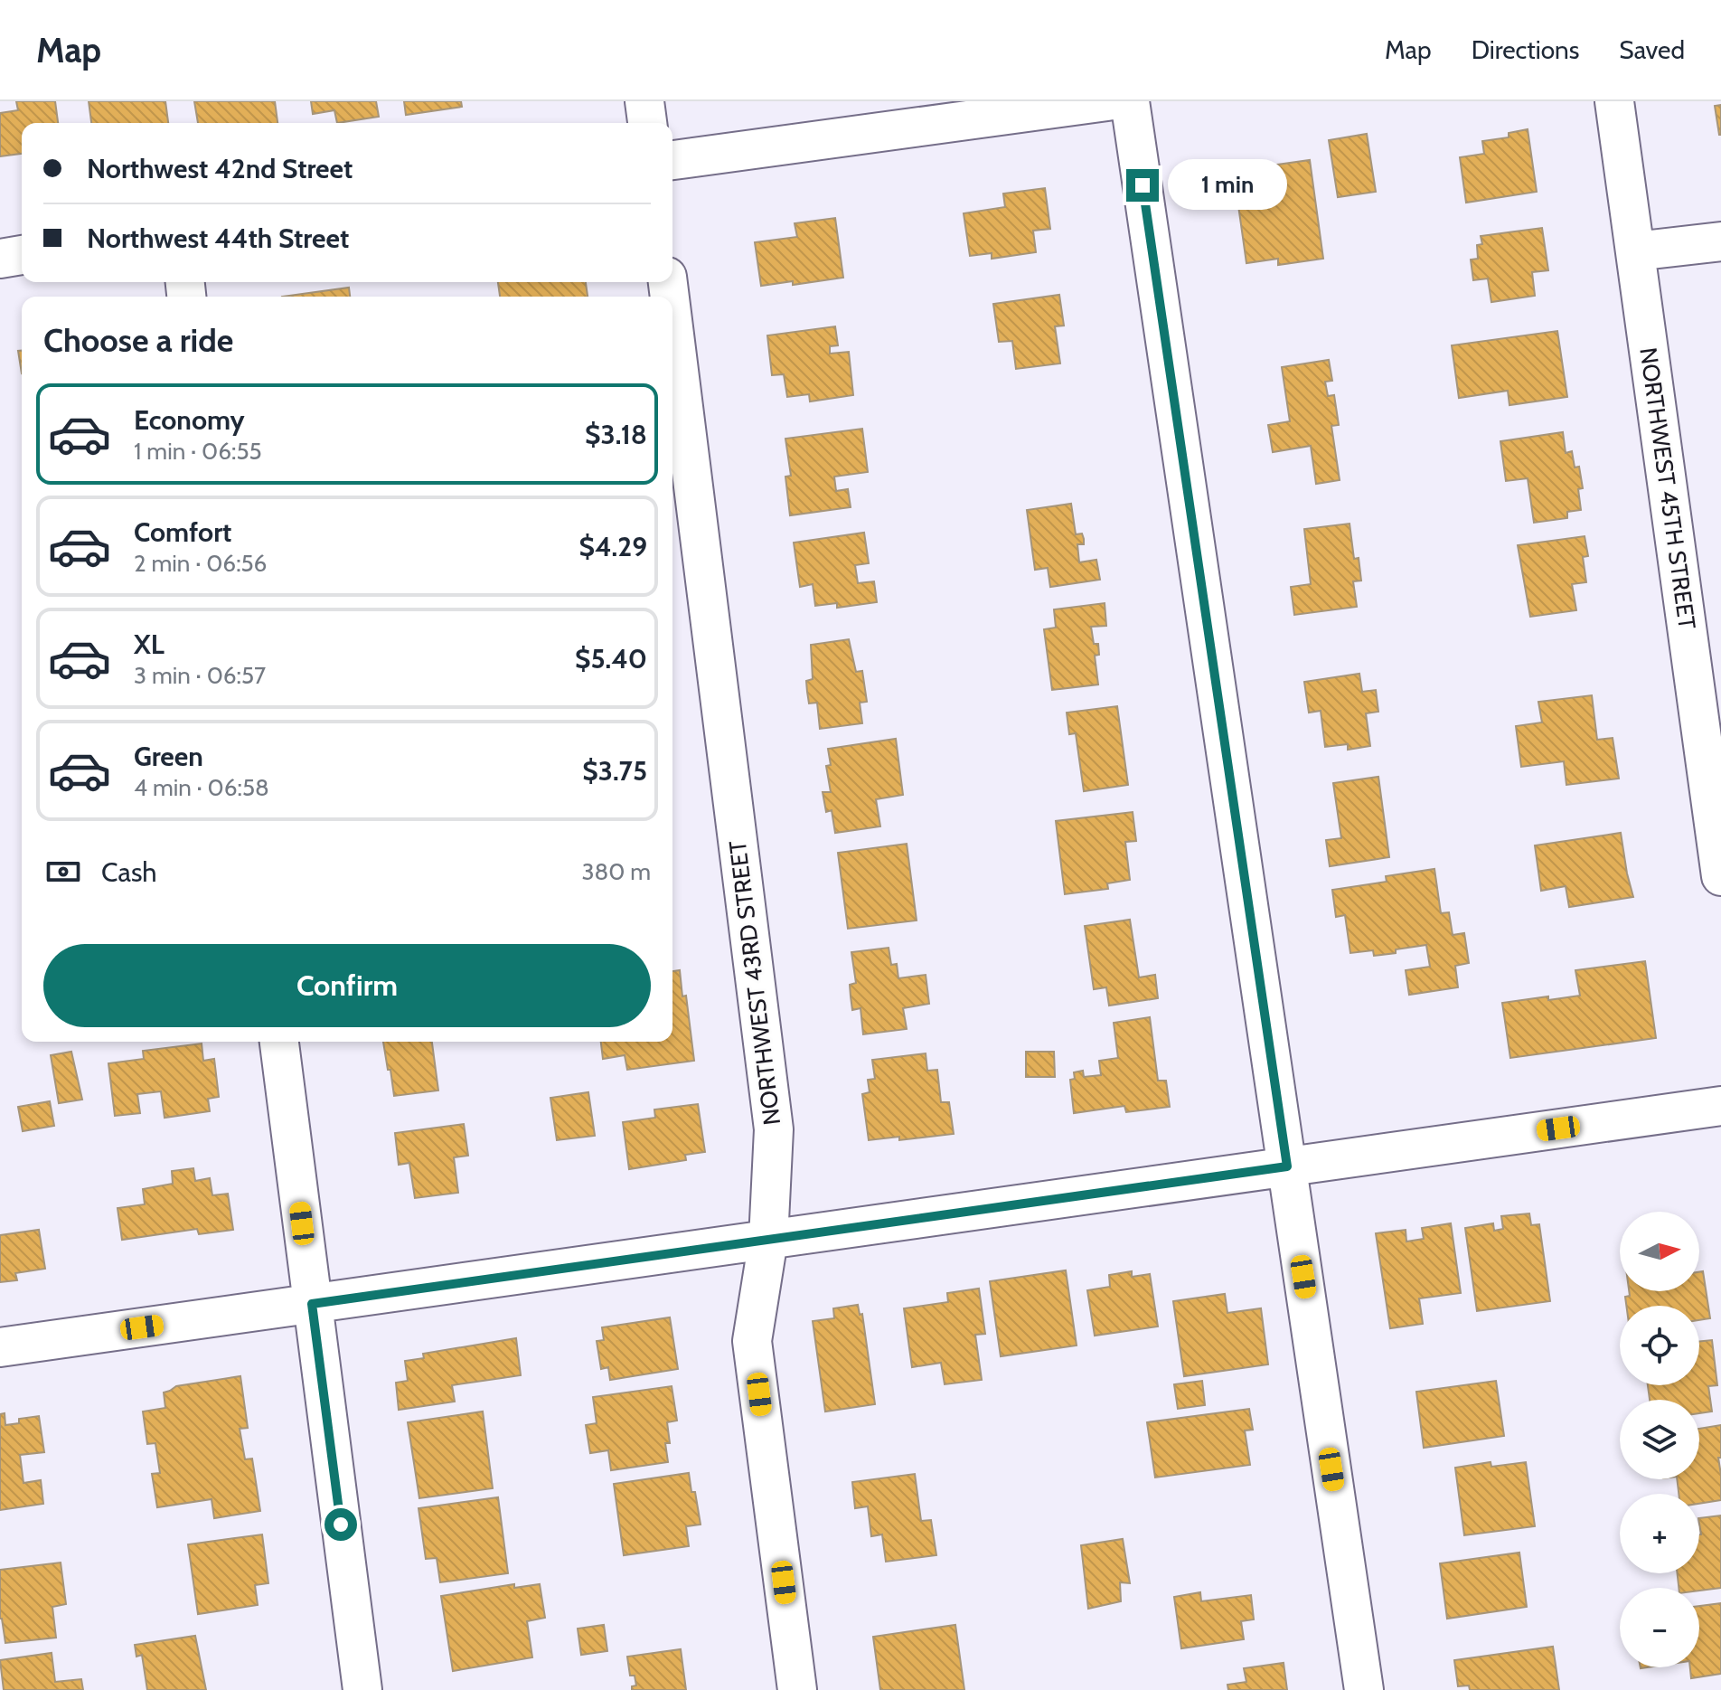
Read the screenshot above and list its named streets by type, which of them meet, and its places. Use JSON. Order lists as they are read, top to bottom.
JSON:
{
  "streets": {
    "street": ["NORTHWEST 45TH STREET", "NORTHWEST 43RD STREET"]
  },
  "north": "right",
  "page": {
    "header": "Map",
    "nav": ["Map", "Directions", "Saved"],
    "banner": ["Northwest 42nd Street", "Northwest 44th Street"],
    "bubble": "1 min",
    "heading": "Choose a ride",
    "list": [
      {
        "name": "Economy",
        "note": "1 min · 06:55",
        "value": "$3.18"
      },
      {
        "name": "Comfort",
        "note": "2 min · 06:56",
        "value": "$4.29"
      },
      {
        "name": "XL",
        "note": "3 min · 06:57",
        "value": "$5.40"
      },
      {
        "name": "Green",
        "note": "4 min · 06:58",
        "value": "$3.75"
      }
    ],
    "pay": ["Cash", "380 m"],
    "buttons": "Confirm",
    "map_buttons": ["+", "−"]
  }
}
